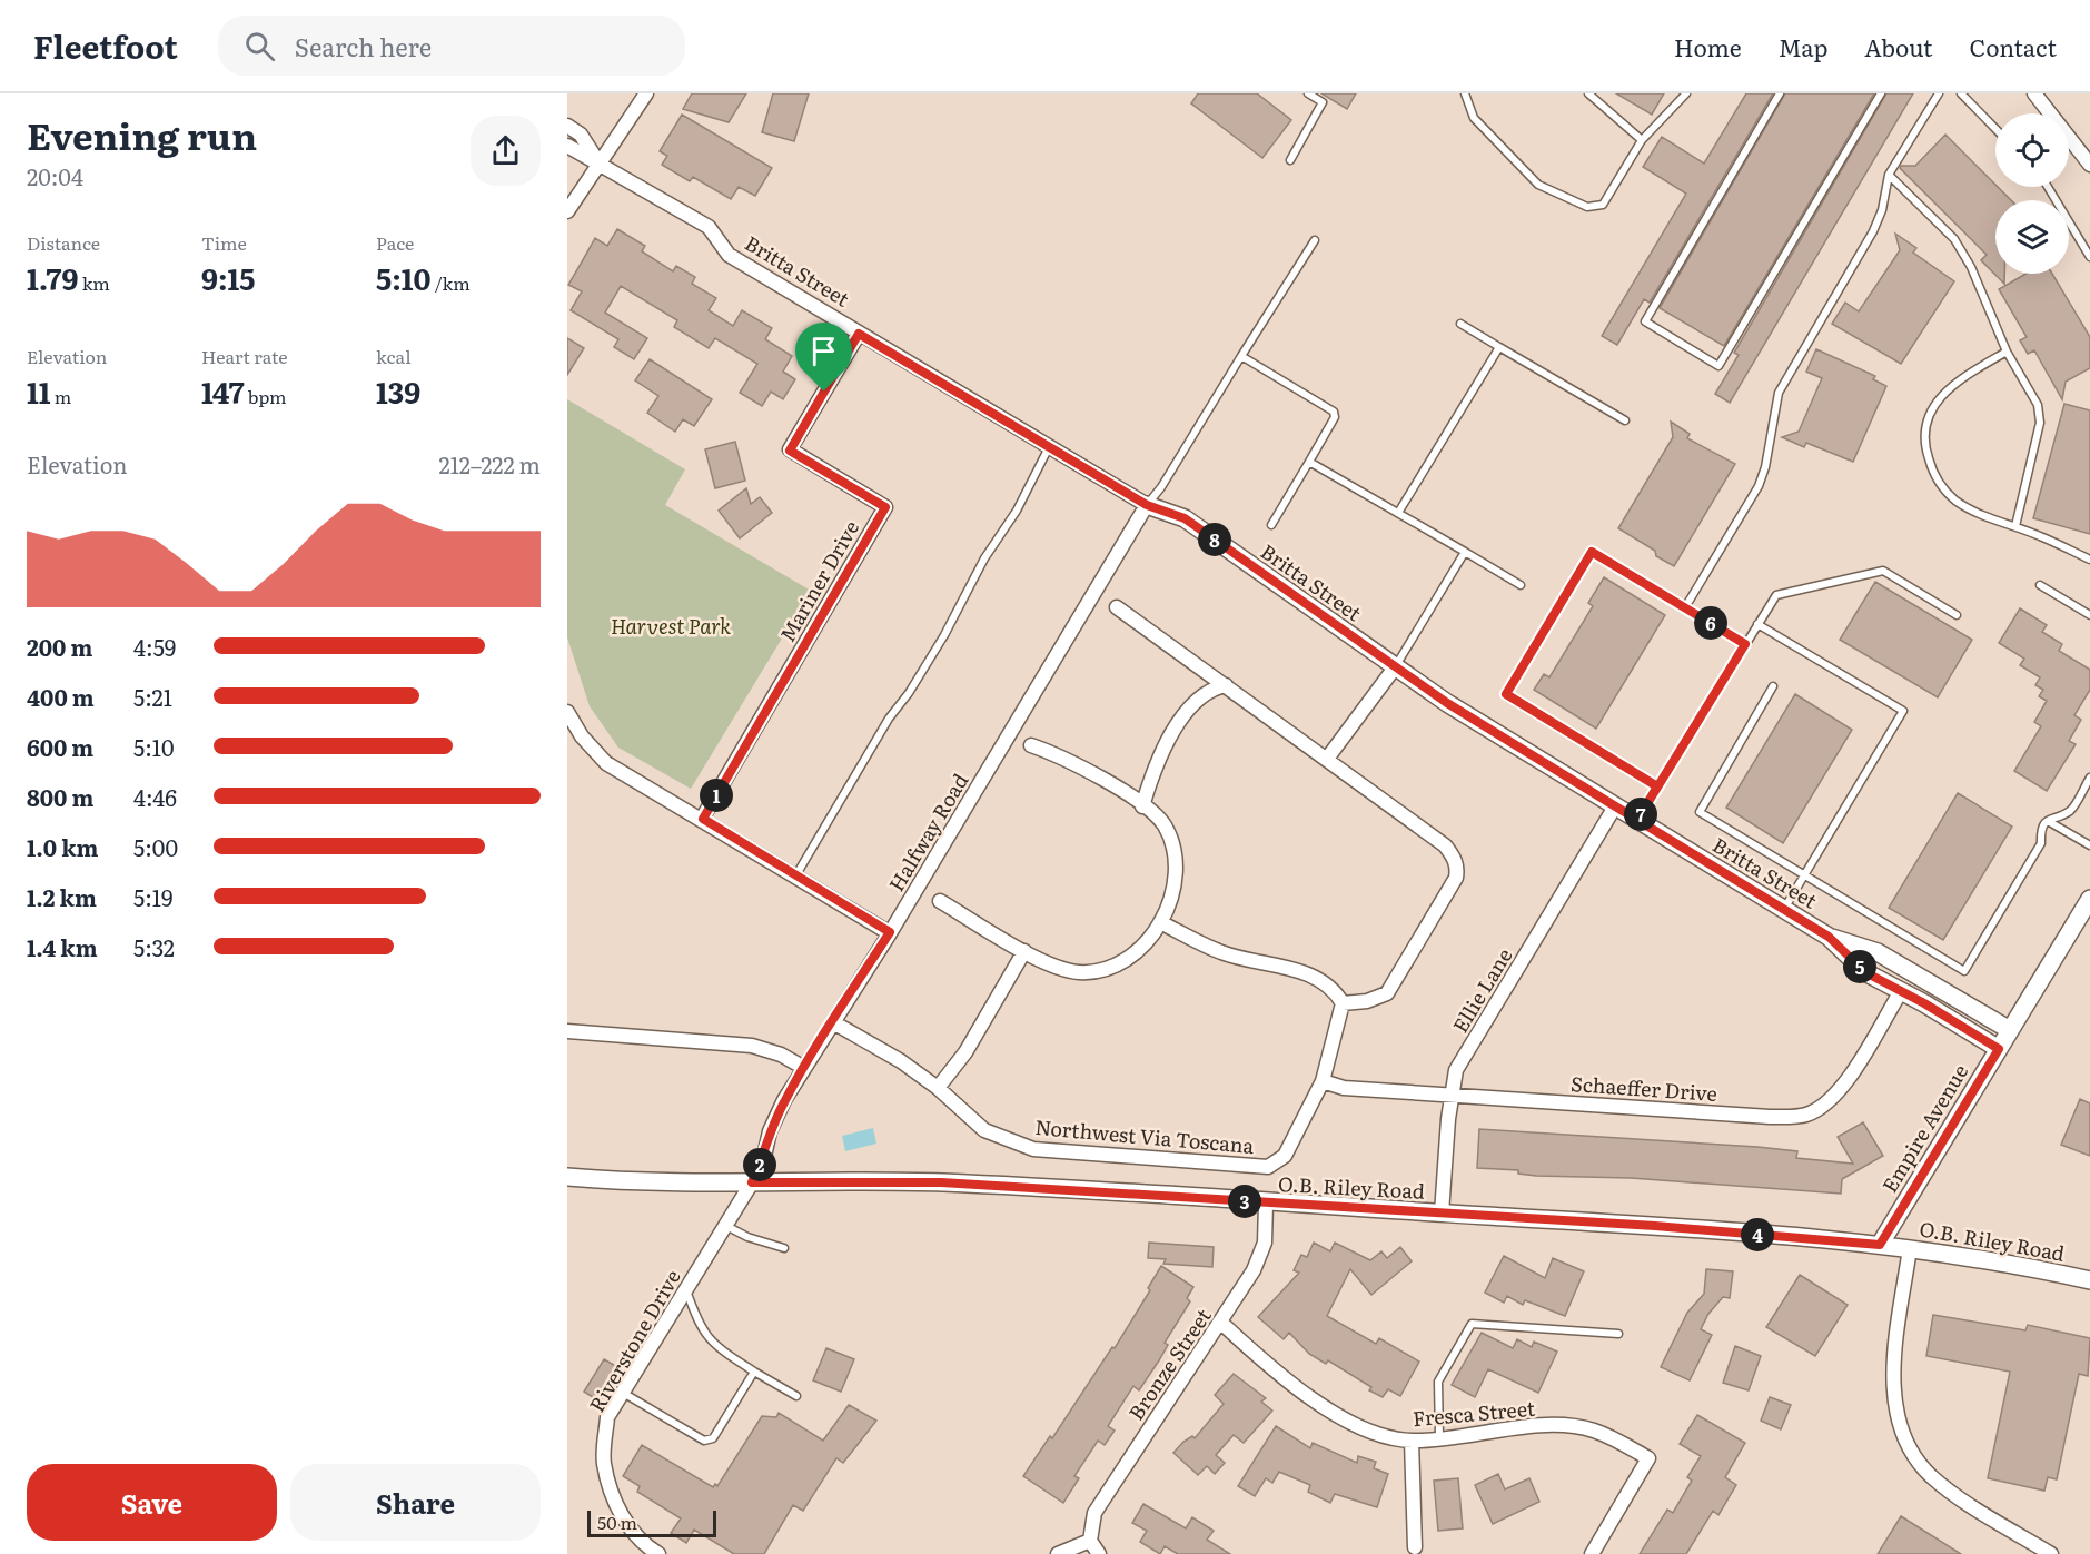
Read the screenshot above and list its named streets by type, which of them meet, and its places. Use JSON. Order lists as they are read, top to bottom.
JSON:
{
  "streets": {
    "street": [
      "Britta Street",
      "Mariner Drive",
      "Halfway Road",
      "Ellie Lane",
      "Schaeffer Drive",
      "Empire Avenue",
      "Northwest Via Toscana",
      "O.B. Riley Road",
      "Riverstone Drive",
      "Bronze Street",
      "Fresca Street"
    ]
  },
  "crossings": [
    ["Britta Street", "Mariner Drive"],
    ["Britta Street", "Halfway Road"],
    ["Britta Street", "Ellie Lane"],
    ["Britta Street", "Schaeffer Drive"],
    ["Britta Street", "Empire Avenue"],
    ["Halfway Road", "Northwest Via Toscana"],
    ["Halfway Road", "O.B. Riley Road"],
    ["Halfway Road", "Riverstone Drive"],
    ["Ellie Lane", "Schaeffer Drive"],
    ["Ellie Lane", "O.B. Riley Road"],
    ["Schaeffer Drive", "Northwest Via Toscana"],
    ["Empire Avenue", "O.B. Riley Road"],
    ["O.B. Riley Road", "Riverstone Drive"],
    ["O.B. Riley Road", "Bronze Street"],
    ["Bronze Street", "Fresca Street"]
  ],
  "parks": ["Harvest Park"],
  "scale_bar": "50 m",
  "page": {
    "header": "Fleetfoot",
    "search": "Search here",
    "nav": [
      "Home",
      "Map",
      "About",
      "Contact"
    ],
    "heading": ["Evening run", "20:04"],
    "stats": [
      ["Distance", "1.79 km"],
      ["Time", "9:15"],
      ["Pace", "5:10 /km"],
      ["Elevation", "11 m"],
      ["Heart rate", "147 bpm"],
      ["kcal", "139"]
    ],
    "chart": ["Elevation", "212–222 m"],
    "pins": [
      "8",
      "6",
      "1",
      "7",
      "5",
      "2",
      "3",
      "4"
    ],
    "list": [
      {
        "name": "200 m",
        "note": "4:59"
      },
      {
        "name": "400 m",
        "note": "5:21"
      },
      {
        "name": "600 m",
        "note": "5:10"
      },
      {
        "name": "800 m",
        "note": "4:46"
      },
      {
        "name": "1.0 km",
        "note": "5:00"
      },
      {
        "name": "1.2 km",
        "note": "5:19"
      },
      {
        "name": "1.4 km",
        "note": "5:32"
      }
    ],
    "buttons": ["Save", "Share"],
    "scale": "50 m"
  }
}
